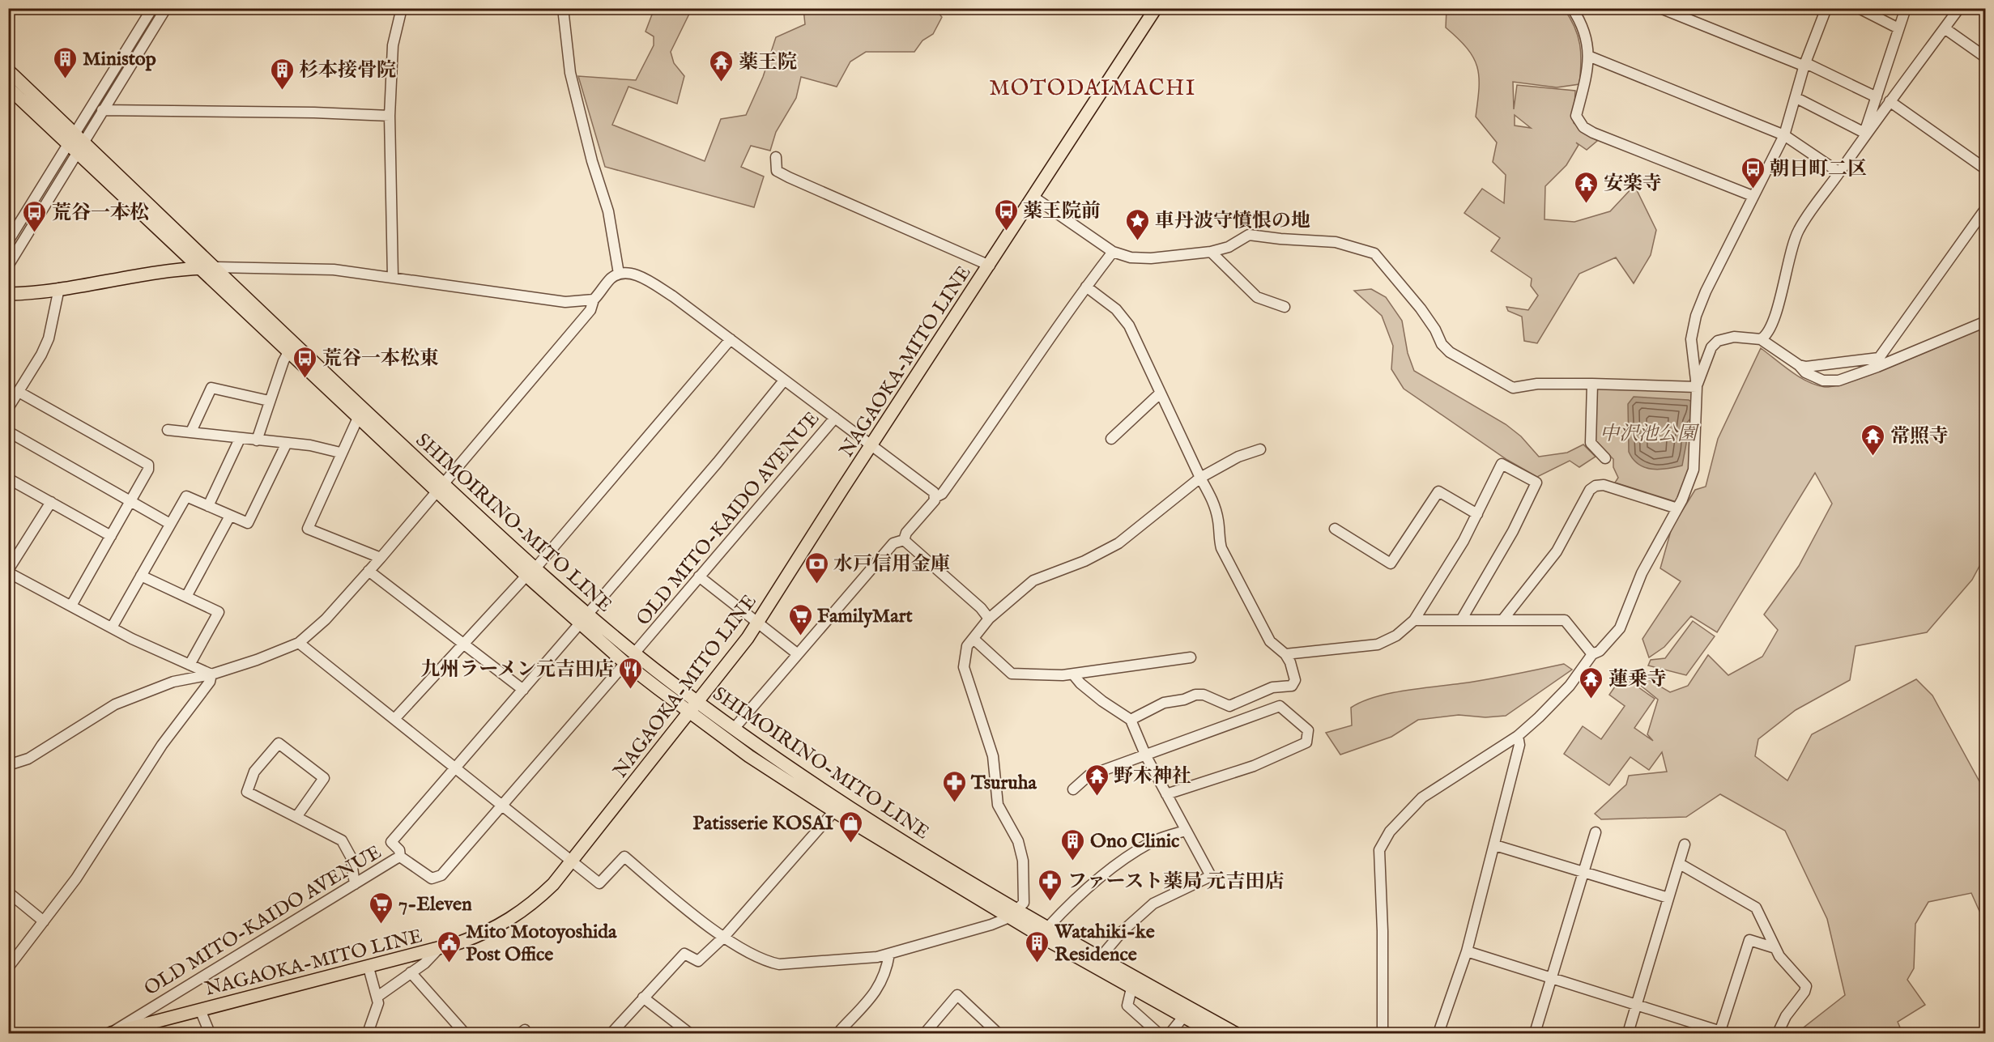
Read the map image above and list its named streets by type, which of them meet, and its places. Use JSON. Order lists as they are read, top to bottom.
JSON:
{
  "streets": {
    "main road": ["NAGAOKA-MITO LINE", "SHIMOIRINO-MITO LINE"],
    "street": ["OLD MITO-KAIDO AVENUE"]
  },
  "crossings": [
    ["NAGAOKA-MITO LINE", "OLD MITO-KAIDO AVENUE"],
    ["NAGAOKA-MITO LINE", "SHIMOIRINO-MITO LINE"],
    ["OLD MITO-KAIDO AVENUE", "SHIMOIRINO-MITO LINE"]
  ],
  "districts": ["MOTODAIMACHI"],
  "parks": ["中沢池公園"],
  "places": {
    "building": [
      "Ministop",
      "杉本接骨院",
      "Ono Clinic",
      "Watahiki-ke Residence"
    ],
    "temple": [
      "薬王院",
      "安楽寺",
      "常照寺",
      "蓮乗寺",
      "野木神社"
    ],
    "bus stop": [
      "朝日町二区",
      "薬王院前",
      "荒谷一本松",
      "荒谷一本松東"
    ],
    "place": ["車丹波守憤恨の地"],
    "bank": ["水戸信用金庫"],
    "supermarket": ["FamilyMart", "7-Eleven"],
    "restaurant": ["九州ラーメン元吉田店"],
    "pharmacy": ["Tsuruha", "ファースト薬局 元吉田店"],
    "shop": ["Patisserie KOSAI"],
    "public building": ["Mito Motoyoshida Post Office"]
  }
}
